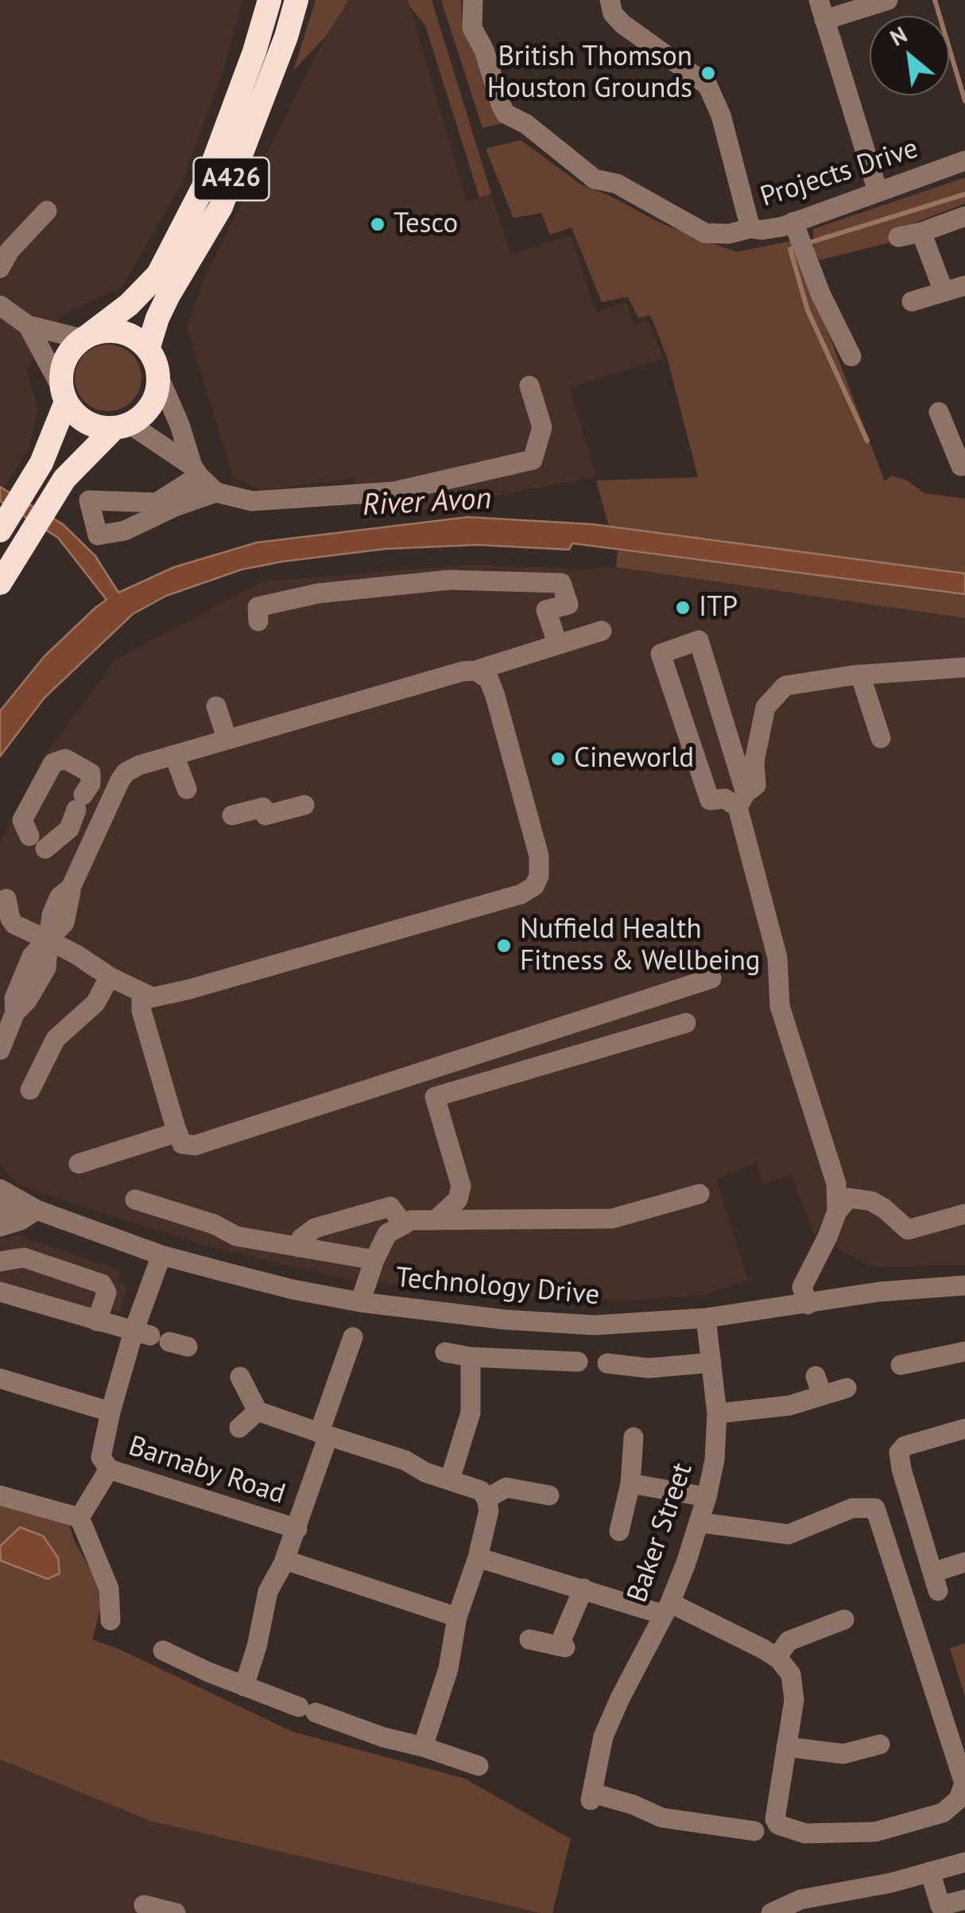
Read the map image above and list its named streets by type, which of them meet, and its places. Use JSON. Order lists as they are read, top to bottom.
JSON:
{
  "streets": {
    "highway": ["A426"],
    "street": [
      "Projects Drive",
      "Technology Drive",
      "Barnaby Road",
      "Baker Street"
    ]
  },
  "crossings": [
    ["Technology Drive", "Barnaby Road"],
    ["Technology Drive", "Baker Street"]
  ],
  "water": ["River Avon"],
  "places": [
    "British Thomson Houston Grounds",
    "Tesco",
    "ITP",
    "Cineworld",
    "Nuffield Health Fitness & Wellbeing"
  ],
  "north": "top left"
}
